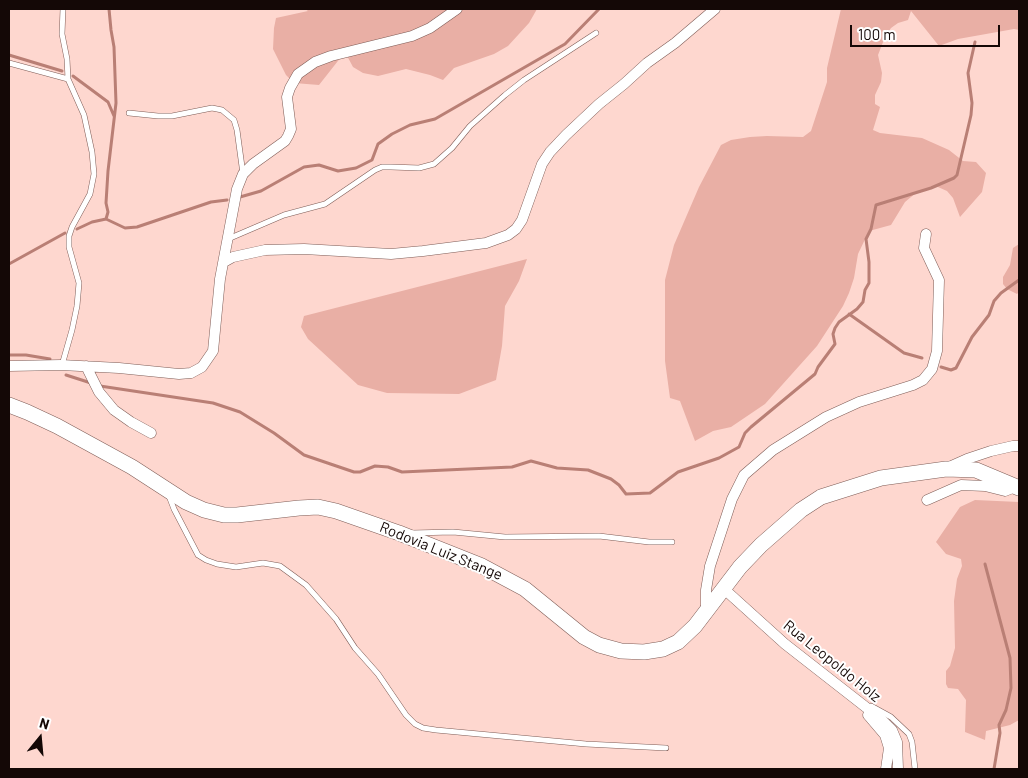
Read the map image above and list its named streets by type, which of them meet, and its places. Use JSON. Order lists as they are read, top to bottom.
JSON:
{
  "streets": {
    "street": ["Rodovia Luiz Stange", "Rua Leopoldo Holz"]
  },
  "crossings": [
    ["Rodovia Luiz Stange", "Rua Leopoldo Holz"]
  ],
  "scale_bar": "100 m",
  "north": "top"
}
